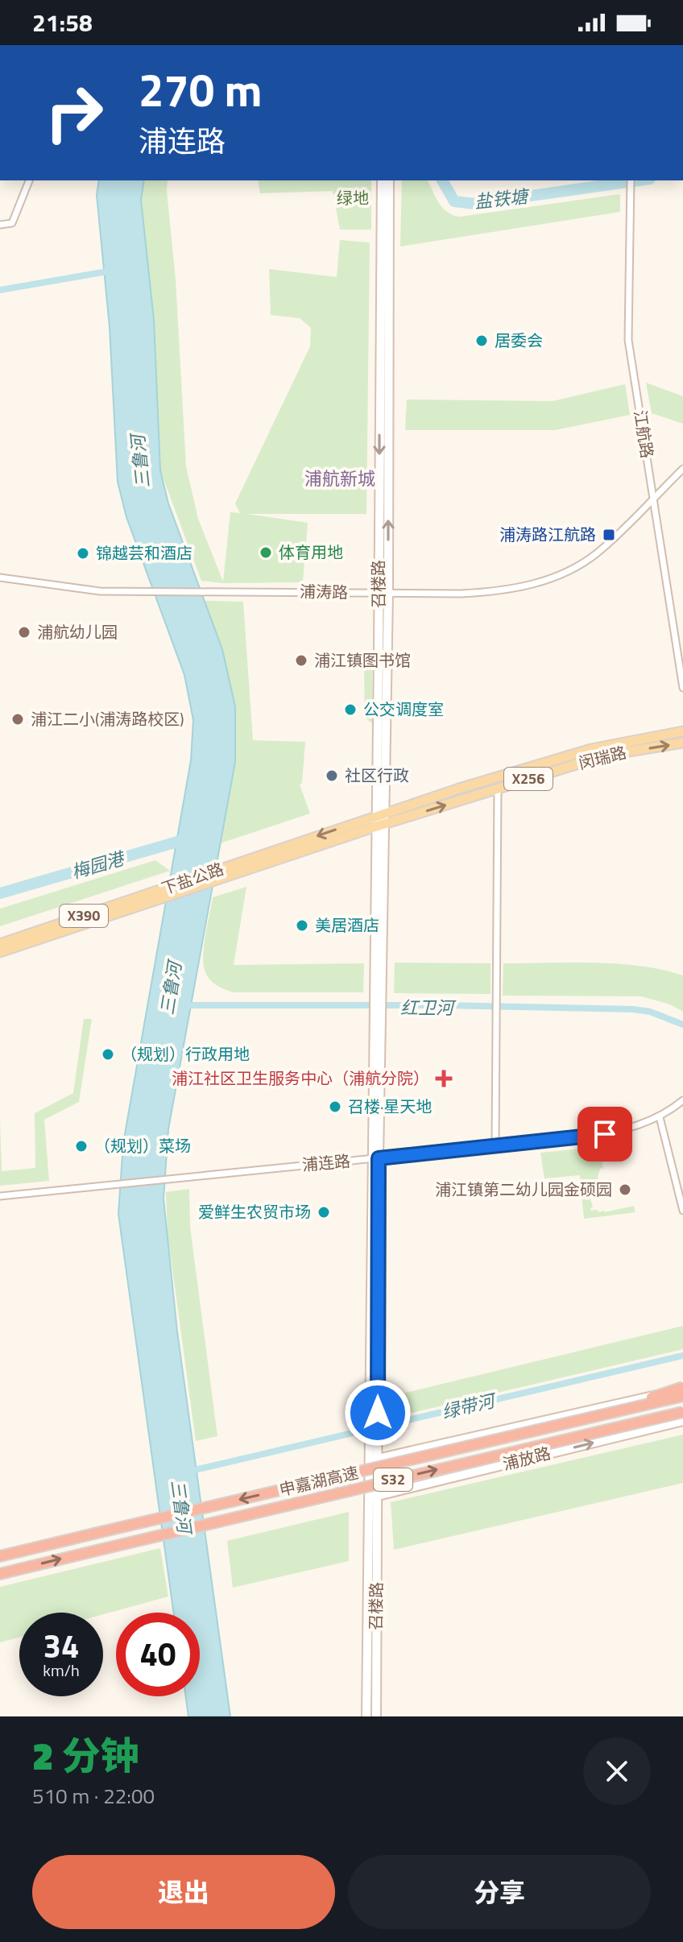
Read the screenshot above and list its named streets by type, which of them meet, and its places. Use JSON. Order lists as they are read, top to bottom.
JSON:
{
  "streets": {
    "highway": ["S32", "申嘉湖高速"],
    "main road": [
      "闵瑞路",
      "X256",
      "下盐公路",
      "X390"
    ],
    "street": [
      "江航路",
      "召楼路",
      "浦涛路",
      "浦连路",
      "浦放路"
    ]
  },
  "crossings": [
    ["江航路", "浦涛路"],
    ["召楼路", "浦涛路"],
    ["召楼路", "闵瑞路"],
    ["召楼路", "下盐公路"],
    ["召楼路", "浦连路"],
    ["召楼路", "浦放路"],
    ["闵瑞路", "下盐公路"]
  ],
  "districts": ["浦航新城"],
  "water": [
    "盐铁塘",
    "三鲁河",
    "梅园港",
    "红卫河",
    "绿带河"
  ],
  "parks": ["绿地"],
  "places": {
    "other": [
      "居委会",
      "体育用地",
      "锦越芸和酒店",
      "浦航幼儿园",
      "浦江镇图书馆",
      "公交调度室",
      "浦江二小(浦涛路校区)",
      "社区行政",
      "美居酒店",
      "（规划）行政用地",
      "召楼·星天地",
      "（规划）菜场",
      "浦江镇第二幼儿园金硕园",
      "爱鲜生农贸市场"
    ],
    "transit": ["浦涛路江航路"],
    "health": ["浦江社区卫生服务中心（浦航分院）"]
  },
  "page": {
    "status": "21:58",
    "turn": ["270 m", "浦连路"],
    "speed": "34 km/h",
    "limit": "40",
    "heading": ["2 分钟", "510 m · 22:00"],
    "buttons": ["退出", "分享"]
  }
}
